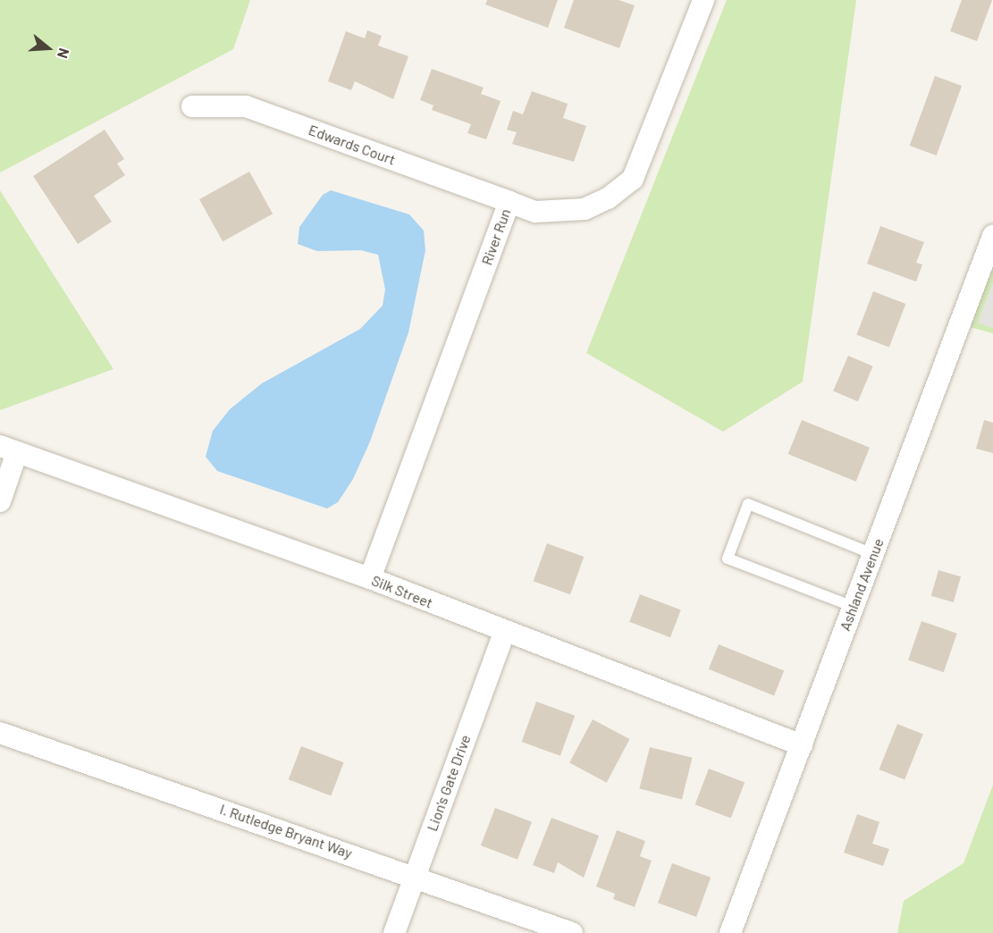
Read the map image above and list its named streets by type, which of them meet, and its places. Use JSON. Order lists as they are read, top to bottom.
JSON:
{
  "streets": {
    "street": [
      "Edwards Court",
      "River Run",
      "Ashland Avenue",
      "Silk Street",
      "Lion's Gate Drive",
      "I. Rutledge Bryant Way"
    ]
  },
  "crossings": [
    ["Edwards Court", "River Run"],
    ["River Run", "Silk Street"],
    ["Ashland Avenue", "Silk Street"],
    ["Silk Street", "Lion's Gate Drive"],
    ["Lion's Gate Drive", "I. Rutledge Bryant Way"]
  ],
  "north": "right"
}
